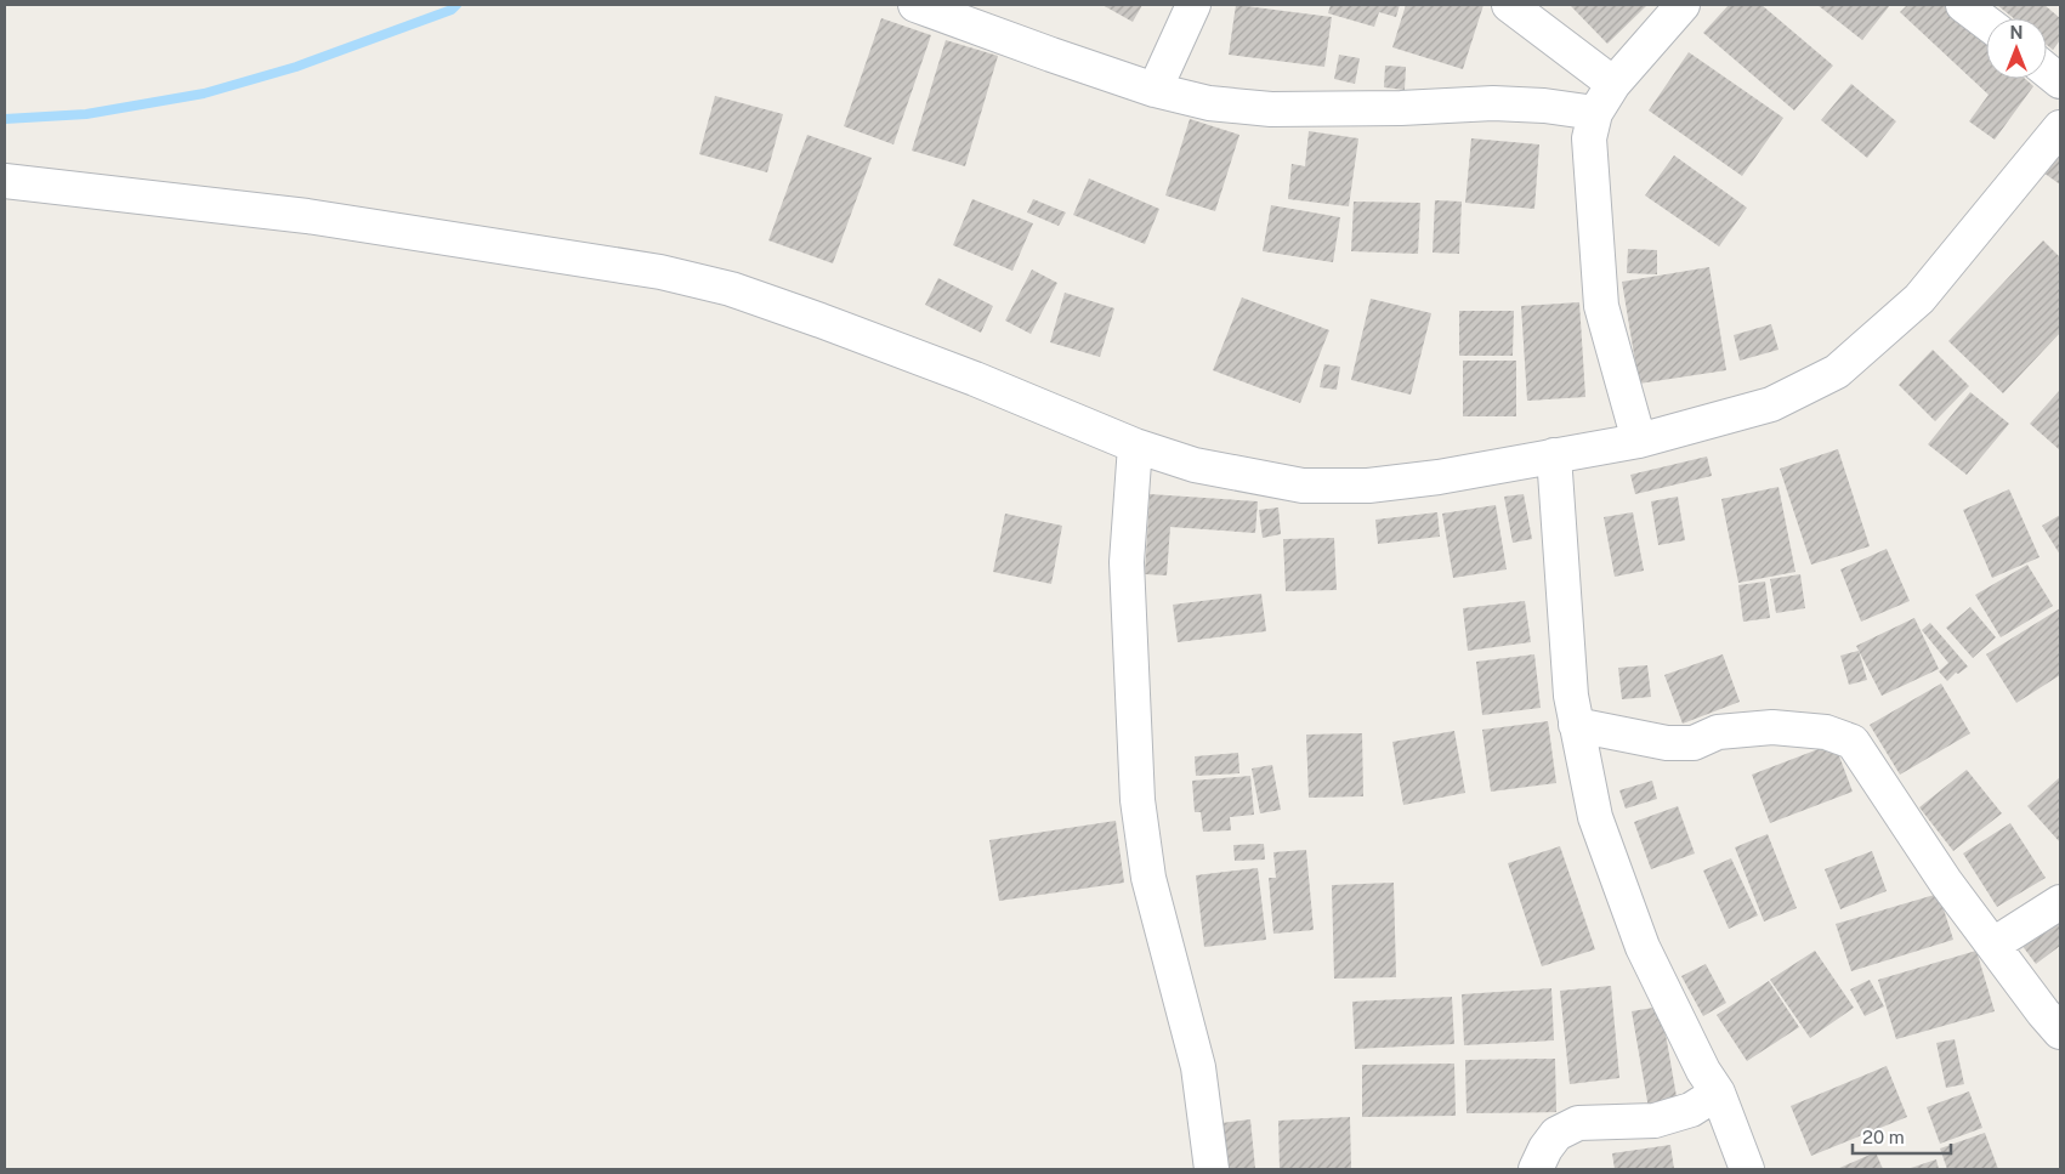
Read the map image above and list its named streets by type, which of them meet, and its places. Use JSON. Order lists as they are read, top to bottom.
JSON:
{
  "scale_bar": "20 m",
  "north": "top"
}
